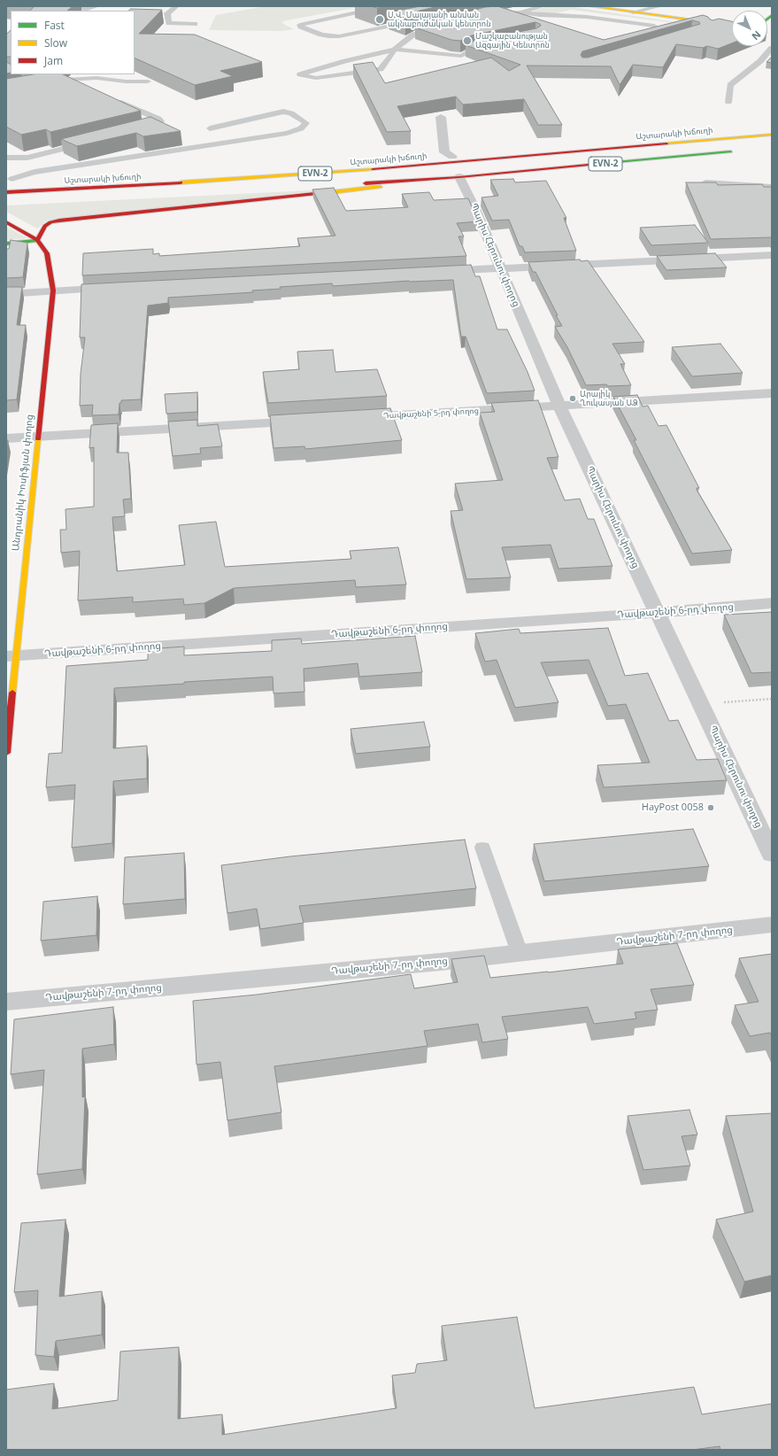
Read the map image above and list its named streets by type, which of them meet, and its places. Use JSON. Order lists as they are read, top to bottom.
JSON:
{
  "streets": {
    "main road": ["Աշտարակի խճուղի", "EVN-2", "Անդրանիկ Իոսիֆյան փողոց"],
    "street": [
      "Պարիս Հերունու փողոց",
      "Դավթաշենի 5-րդ փողոց",
      "Դավթաշենի 6-րդ փողոց",
      "Դավթաշենի 7-րդ փողոց"
    ]
  },
  "crossings": [
    ["EVN-2", "Պարիս Հերունու փողոց"],
    ["Պարիս Հերունու փողոց", "Դավթաշենի 5-րդ փողոց"],
    ["Պարիս Հերունու փողոց", "Դավթաշենի 6-րդ փողոց"],
    ["Անդրանիկ Իոսիֆյան փողոց", "Դավթաշենի 6-րդ փողոց"]
  ],
  "places": [
    "Ս.Վ. Մալայանի անվան ակնաբուժական կենտրոն",
    "Մաշկաբանության Ազգային Կենտրոն",
    "Արայիկ Ղուկասյան ԱՁ",
    "HayPost 0058"
  ],
  "legend": ["Fast", "Slow", "Jam"],
  "north": "bottom right"
}
